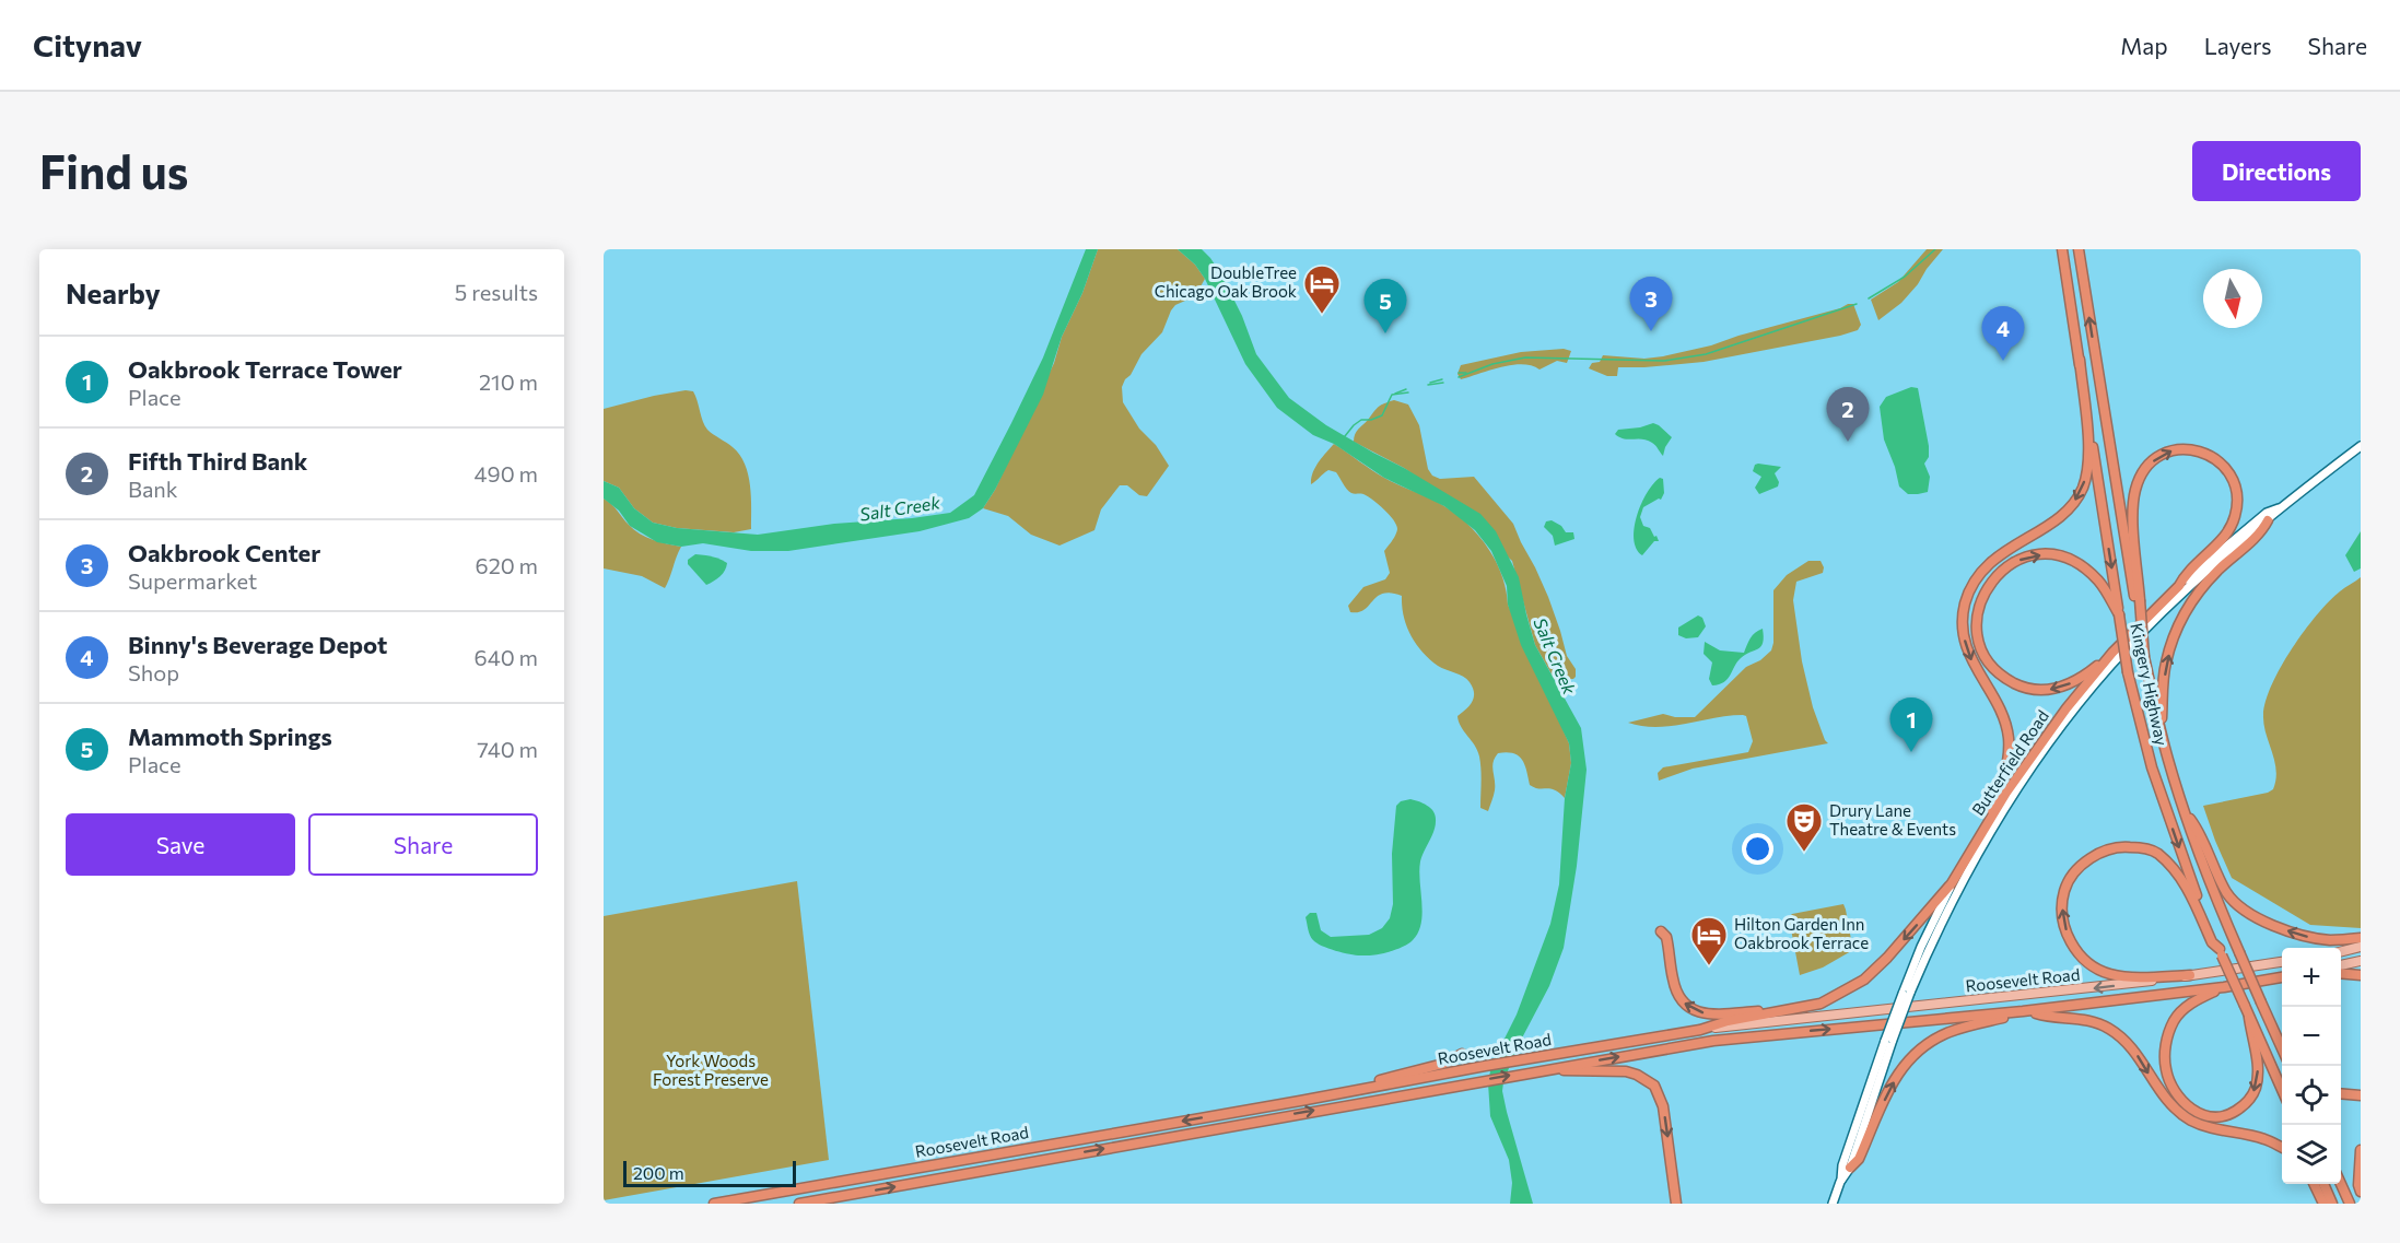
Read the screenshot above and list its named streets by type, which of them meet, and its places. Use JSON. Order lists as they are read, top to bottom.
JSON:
{
  "streets": {
    "highway": ["Kingery Highway", "Butterfield Road", "Roosevelt Road"]
  },
  "water": ["Salt Creek"],
  "parks": ["York Woods Forest Preserve"],
  "places": {
    "hotel": ["DoubleTree Chicago Oak Brook", "Hilton Garden Inn Oakbrook Terrace"],
    "theatre": ["Drury Lane Theatre & Events"]
  },
  "scale_bar": "200 m",
  "north": "bottom",
  "page": {
    "header": "Citynav",
    "nav": ["Map", "Layers", "Share"],
    "buttons": [
      "Directions",
      ["Save", "Share"]
    ],
    "title": "Find us",
    "heading": ["Nearby", "5 results"],
    "pins": [
      "3",
      "5",
      "4",
      "2",
      "1"
    ],
    "list": [
      {
        "mark": "1",
        "name": "Oakbrook Terrace Tower",
        "note": "Place",
        "value": "210 m"
      },
      {
        "mark": "2",
        "name": "Fifth Third Bank",
        "note": "Bank",
        "value": "490 m"
      },
      {
        "mark": "3",
        "name": "Oakbrook Center",
        "note": "Supermarket",
        "value": "620 m"
      },
      {
        "mark": "4",
        "name": "Binny's Beverage Depot",
        "note": "Shop",
        "value": "640 m"
      },
      {
        "mark": "5",
        "name": "Mammoth Springs",
        "note": "Place",
        "value": "740 m"
      }
    ],
    "map_buttons": ["+", "−"],
    "scale": "200 m"
  }
}
